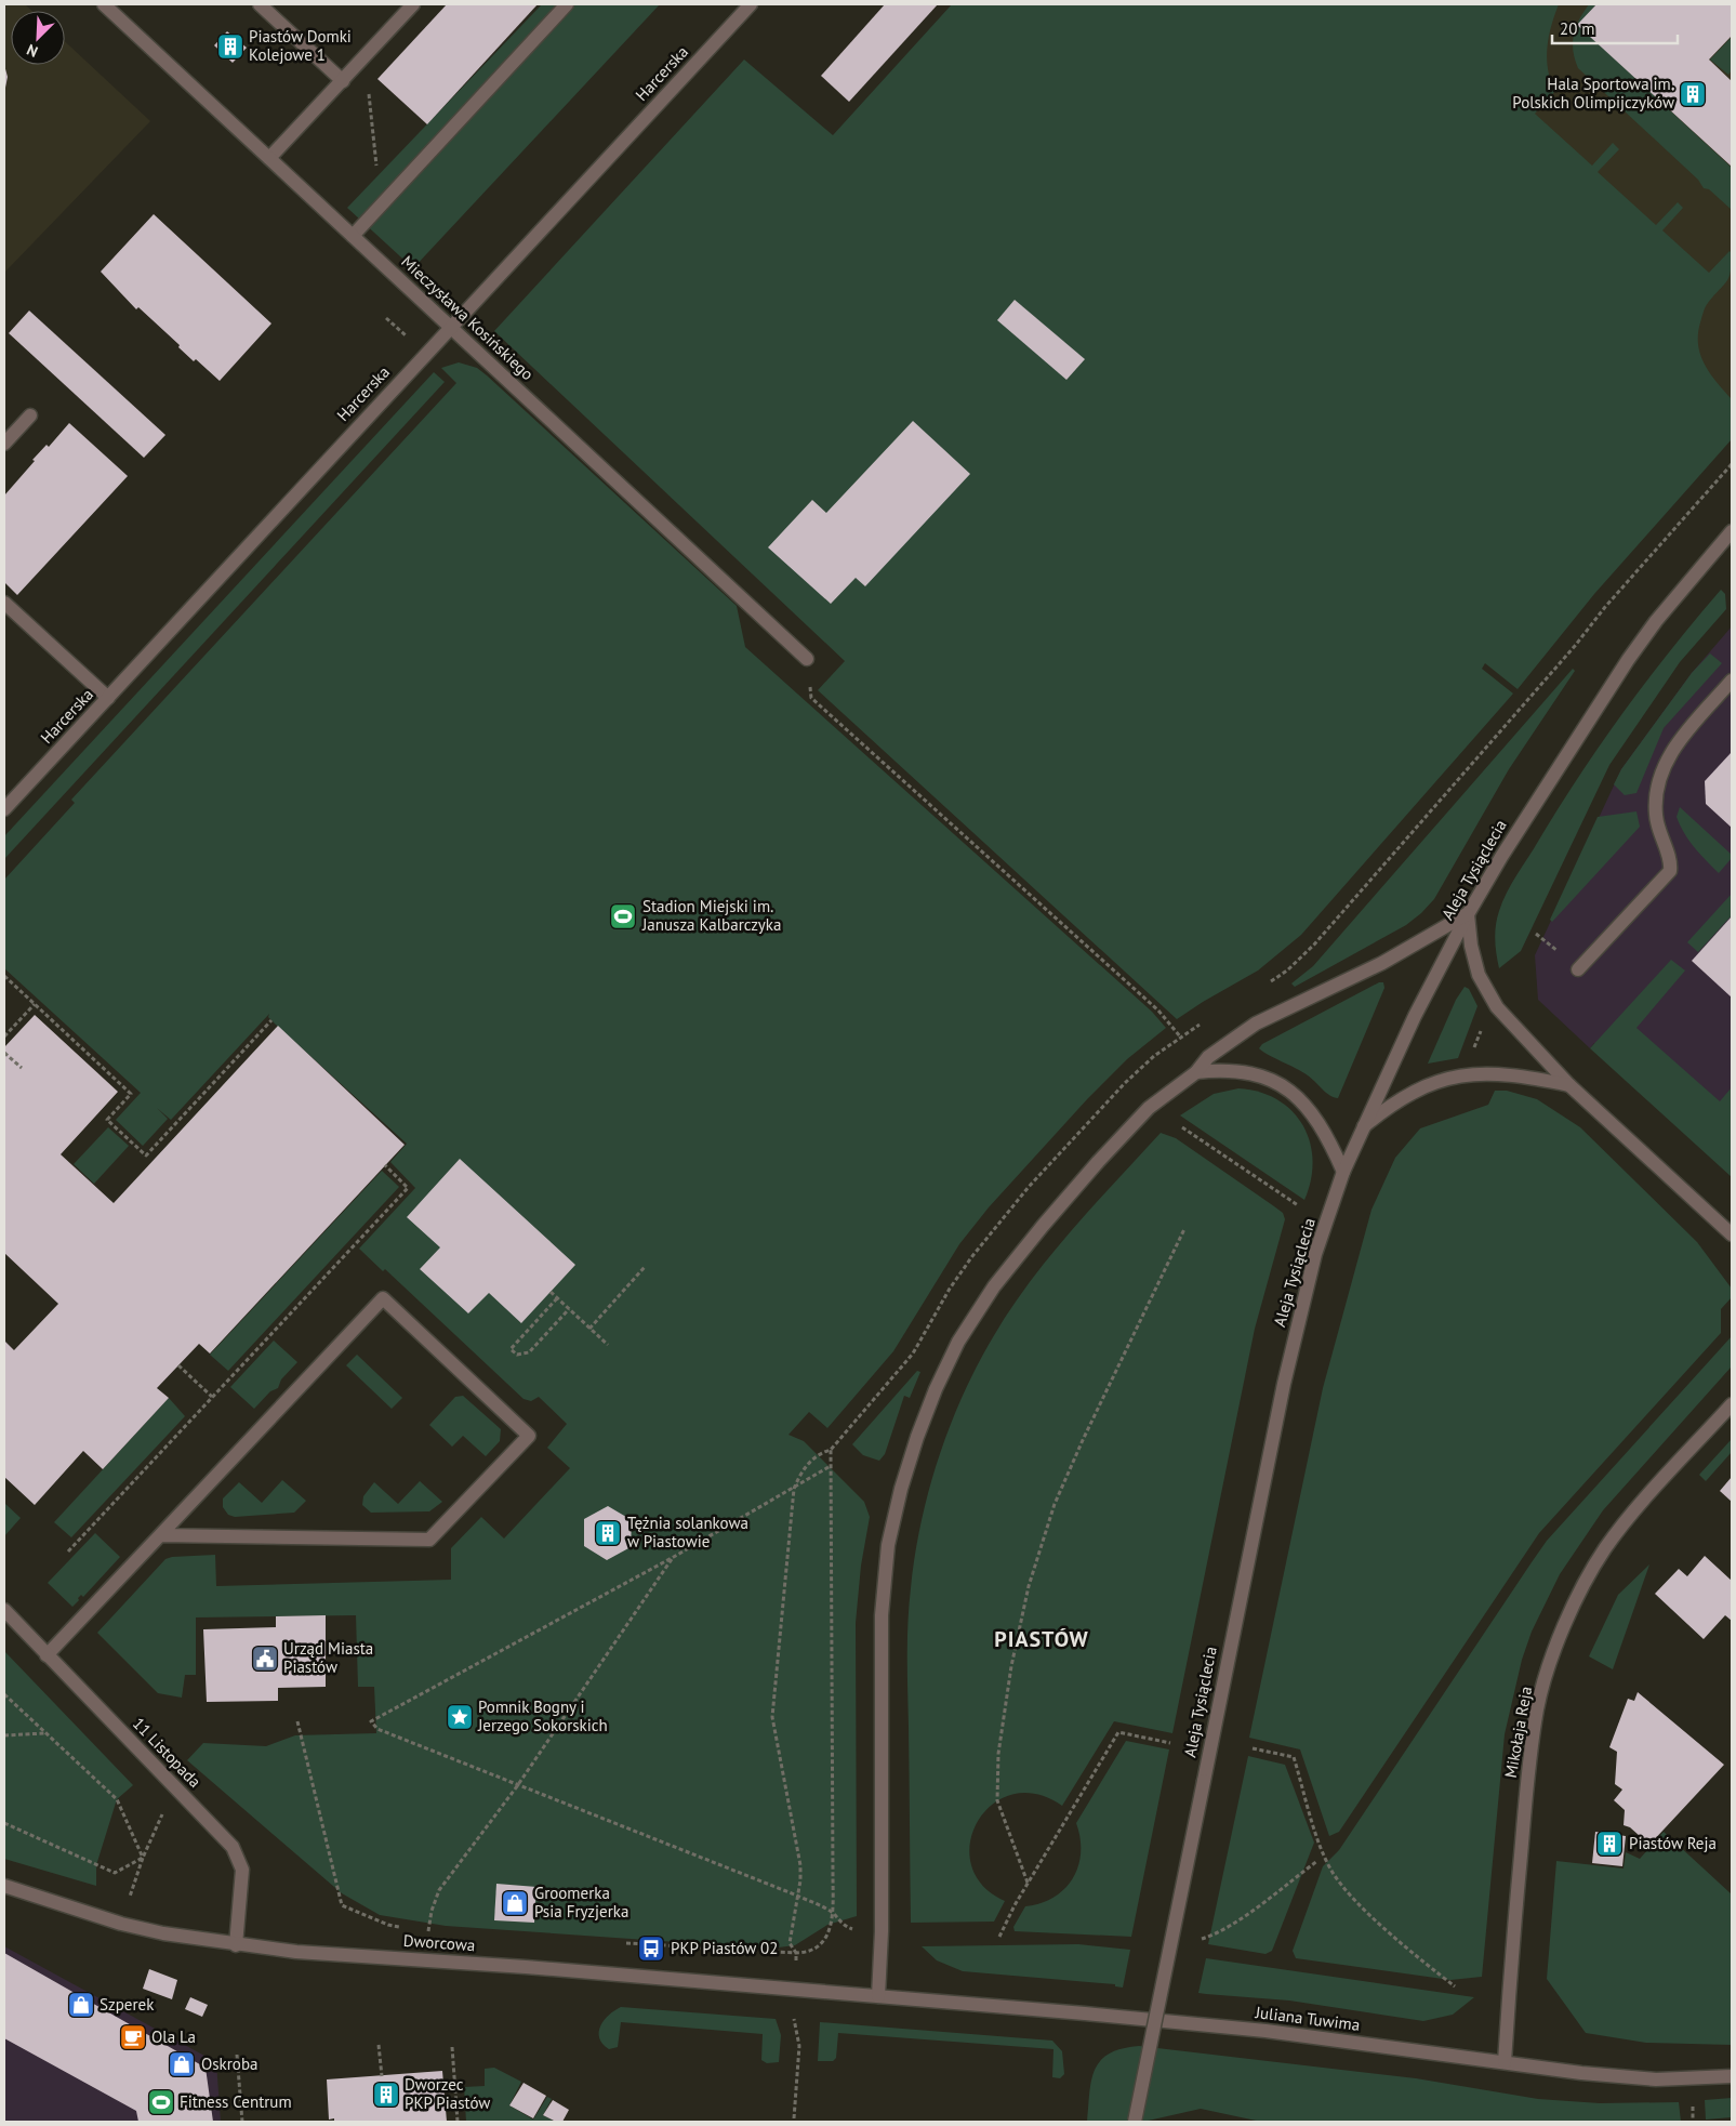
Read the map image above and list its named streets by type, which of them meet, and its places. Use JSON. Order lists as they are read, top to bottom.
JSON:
{
  "streets": {
    "street": [
      "Harcerska",
      "Mieczysława Kosińskiego",
      "Aleja Tysiąclecia",
      "Mikołaja Reja",
      "11 Listopada",
      "Dworcowa",
      "Juliana Tuwima"
    ]
  },
  "crossings": [
    ["Harcerska", "Mieczysława Kosińskiego"],
    ["Mikołaja Reja", "Juliana Tuwima"],
    ["11 Listopada", "Dworcowa"],
    ["Dworcowa", "Juliana Tuwima"]
  ],
  "districts": ["PIASTÓW"],
  "places": {
    "building": [
      "Piastów Domki Kolejowe 1",
      "Hala Sportowa im. Polskich Olimpijczyków",
      "Tężnia solankowa w Piastowie",
      "Piastów Reja",
      "Dworzec PKP Piastów"
    ],
    "sports": ["Stadion Miejski im. Janusza Kalbarczyka", "Fitness Centrum"],
    "public building": ["Urząd Miasta Piastów"],
    "place": ["Pomnik Bogny i Jerzego Sokorskich"],
    "shop": ["Groomerka Psia Fryzjerka", "Szperek", "Oskroba"],
    "bus stop": ["PKP Piastów 02"],
    "cafe": ["Ola La"]
  },
  "scale_bar": "20 m",
  "north": "bottom left"
}
